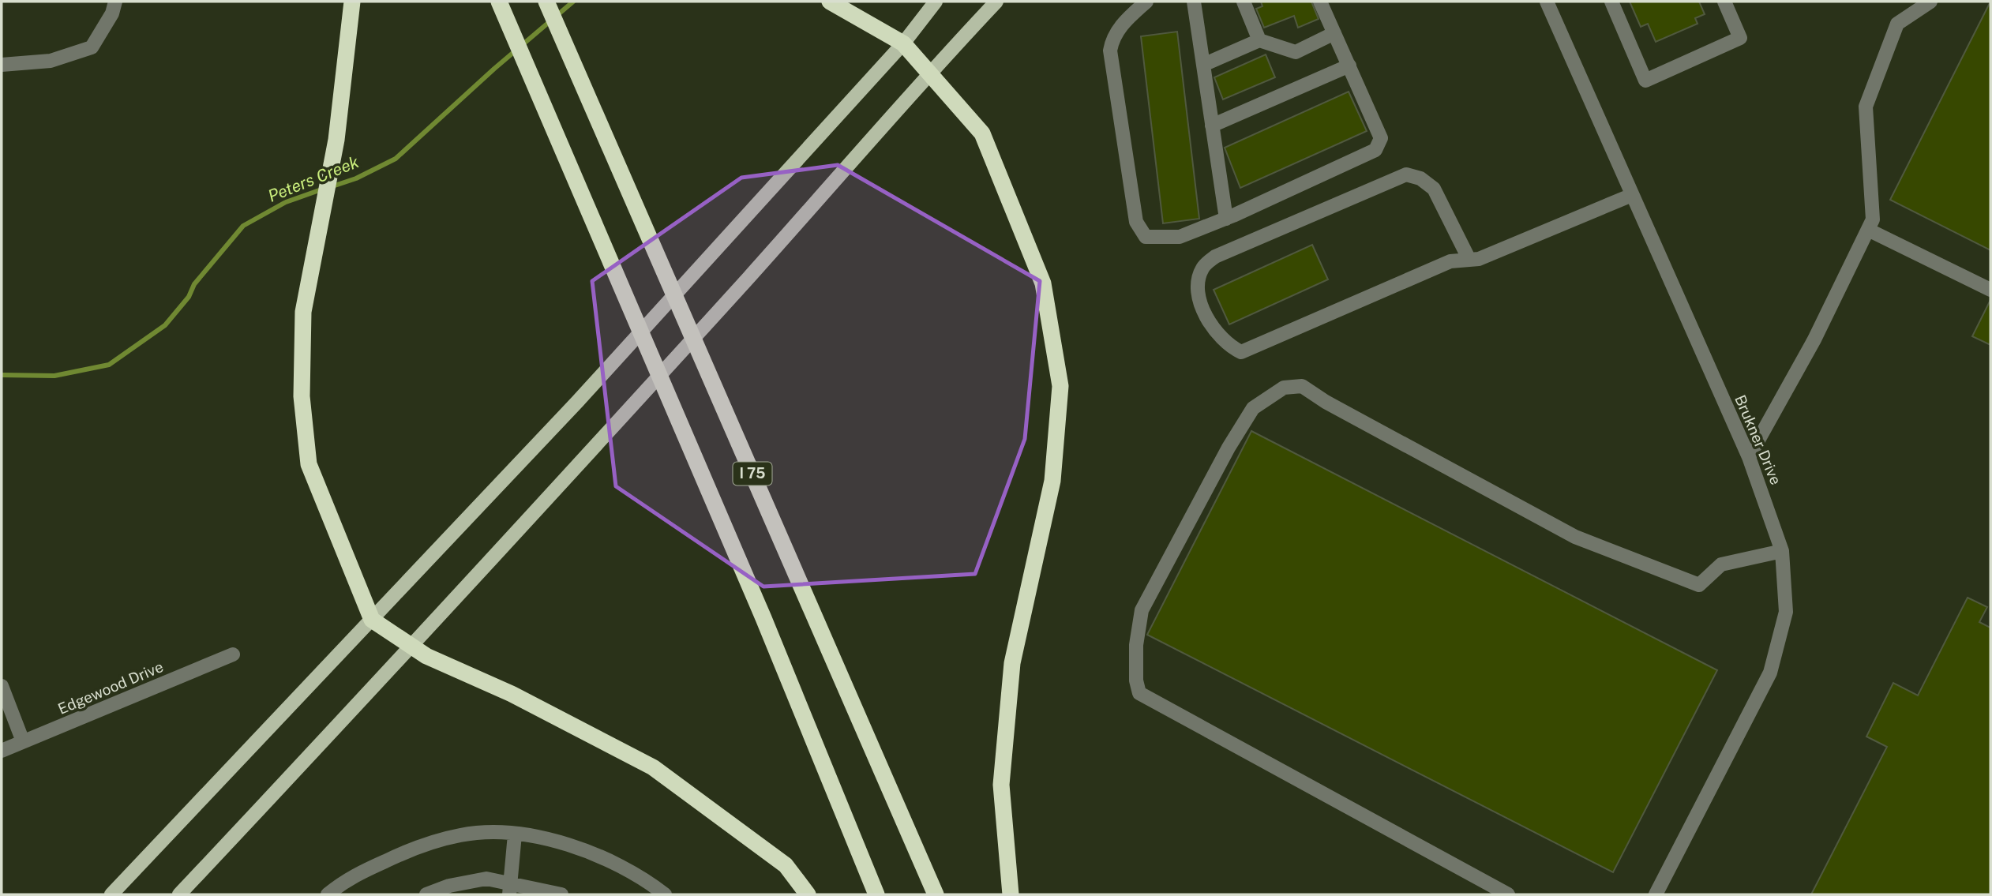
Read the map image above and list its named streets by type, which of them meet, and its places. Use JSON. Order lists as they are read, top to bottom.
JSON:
{
  "streets": {
    "highway": ["I 75"],
    "street": ["Brukner Drive", "Edgewood Drive"]
  },
  "water": ["Peters Creek"]
}
